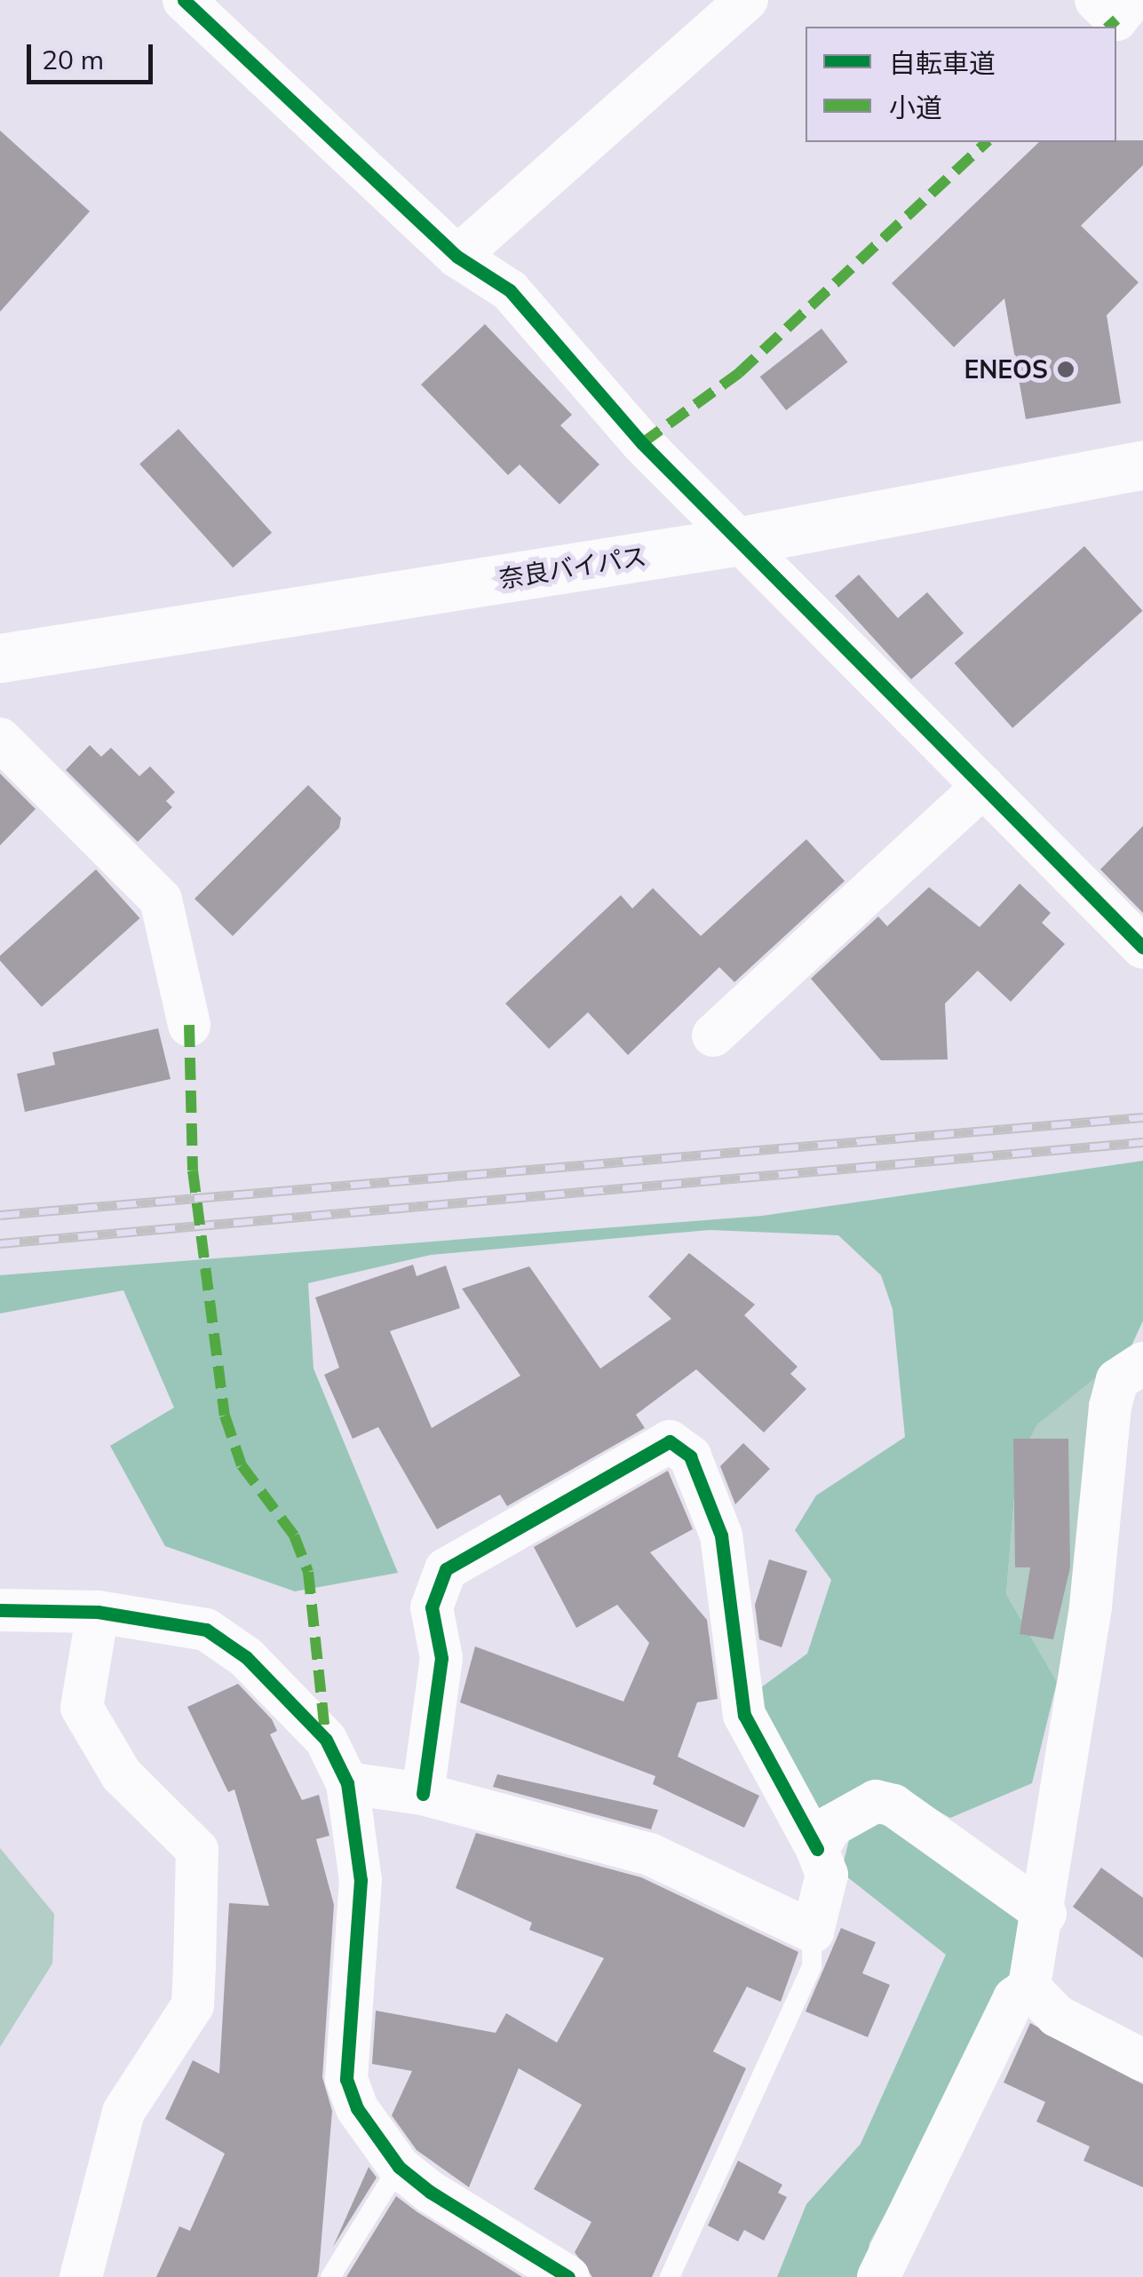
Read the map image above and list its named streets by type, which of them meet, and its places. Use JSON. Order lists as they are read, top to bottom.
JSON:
{
  "streets": {
    "highway": ["奈良バイパス"]
  },
  "places": ["ENEOS"],
  "legend": ["自転車道", "小道"],
  "scale_bar": "20 m"
}
